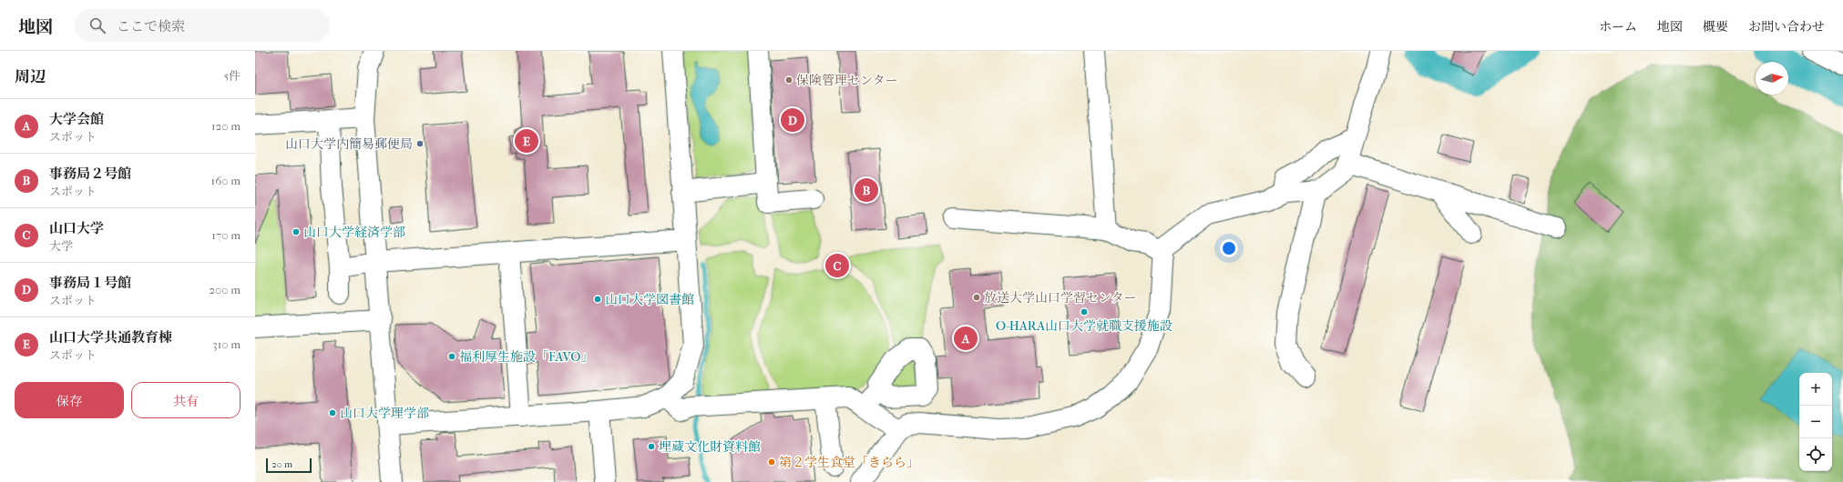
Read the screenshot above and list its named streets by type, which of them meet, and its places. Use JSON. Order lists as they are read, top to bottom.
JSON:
{
  "places": [
    "保険管理センター",
    "山口大学内簡易郵便局",
    "山口大学経済学部",
    "放送大学山口学習センター",
    "山口大学図書館",
    "O-HARA山口大学就職支援施設",
    "福利厚生施設「FAVO」",
    "山口大学理学部",
    "埋蔵文化財資料館",
    "第２学生食堂「きらら」"
  ],
  "scale_bar": "20 m",
  "north": "right",
  "page": {
    "header": "地図",
    "search": "ここで検索",
    "nav": [
      "ホーム",
      "地図",
      "概要",
      "お問い合わせ"
    ],
    "heading": ["周辺", "5件"],
    "list": [
      {
        "mark": "A",
        "name": "大学会館",
        "note": "スポット",
        "value": "120 m"
      },
      {
        "mark": "B",
        "name": "事務局２号館",
        "note": "スポット",
        "value": "160 m"
      },
      {
        "mark": "C",
        "name": "山口大学",
        "note": "大学",
        "value": "170 m"
      },
      {
        "mark": "D",
        "name": "事務局１号館",
        "note": "スポット",
        "value": "200 m"
      },
      {
        "mark": "E",
        "name": "山口大学共通教育棟",
        "note": "スポット",
        "value": "310 m"
      }
    ],
    "pins": [
      "D",
      "E",
      "B",
      "C",
      "A"
    ],
    "buttons": ["保存", "共有"],
    "map_buttons": ["+", "−"],
    "scale": "20 m"
  }
}
